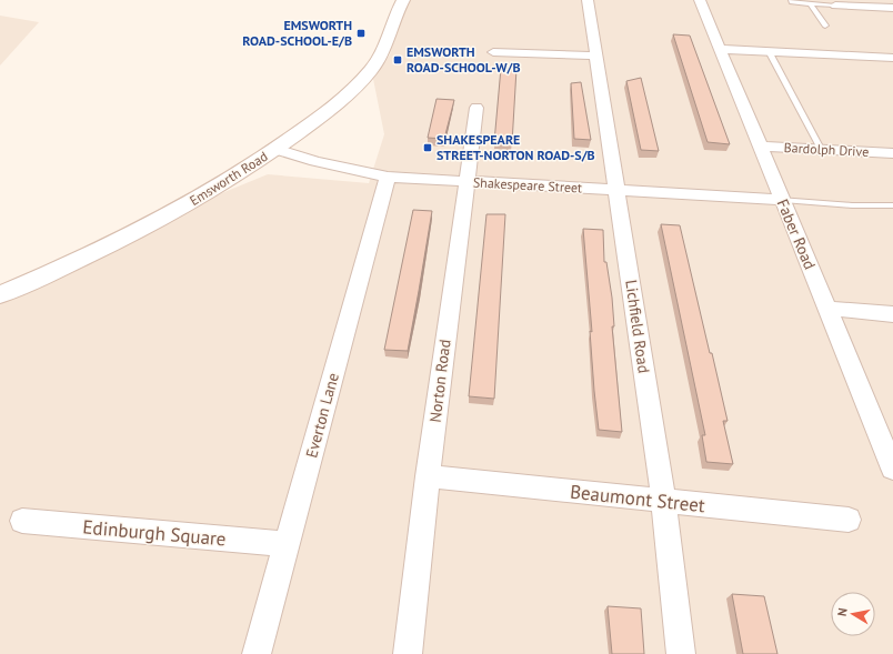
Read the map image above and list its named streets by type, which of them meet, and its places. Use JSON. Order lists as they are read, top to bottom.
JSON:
{
  "streets": {
    "street": [
      "Bardolph Drive",
      "Emsworth Road",
      "Shakespeare Street",
      "Faber Road",
      "Lichfield Road",
      "Norton Road",
      "Everton Lane",
      "Beaumont Street",
      "Edinburgh Square"
    ]
  },
  "crossings": [
    ["Bardolph Drive", "Faber Road"],
    ["Emsworth Road", "Shakespeare Street"],
    ["Shakespeare Street", "Faber Road"],
    ["Shakespeare Street", "Lichfield Road"],
    ["Shakespeare Street", "Norton Road"],
    ["Shakespeare Street", "Everton Lane"],
    ["Lichfield Road", "Beaumont Street"],
    ["Norton Road", "Beaumont Street"],
    ["Everton Lane", "Edinburgh Square"]
  ],
  "places": {
    "transit": ["EMSWORTH ROAD-SCHOOL-E/B", "EMSWORTH ROAD-SCHOOL-W/B", "SHAKESPEARE STREET-NORTON ROAD-S/B"]
  },
  "north": "left"
}
